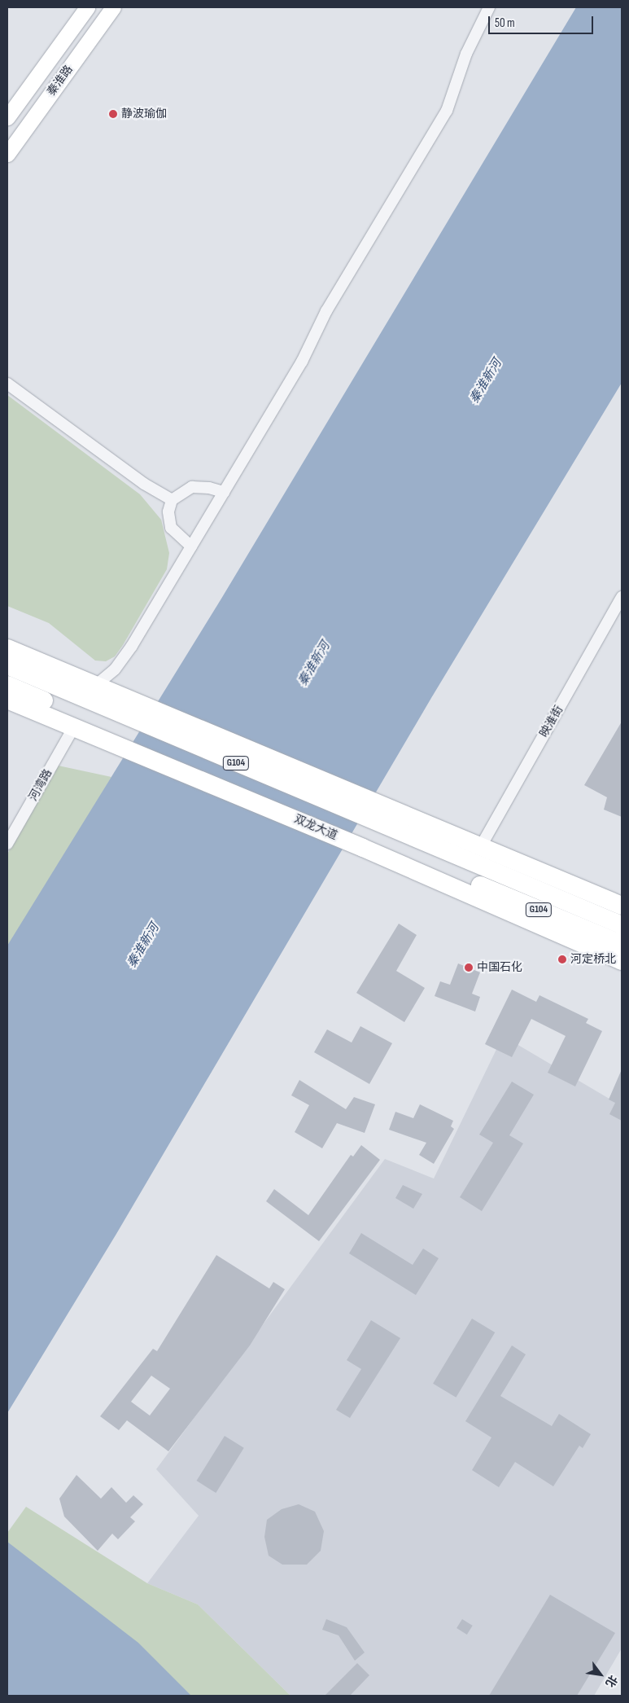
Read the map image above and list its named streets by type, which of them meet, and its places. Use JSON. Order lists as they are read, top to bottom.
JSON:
{
  "streets": {
    "highway": ["G104", "双龙大道"],
    "main road": ["秦淮路"],
    "street": ["映淮街", "河湾路"]
  },
  "crossings": [
    ["映淮街", "G104"],
    ["河湾路", "双龙大道"]
  ],
  "water": ["秦淮新河"],
  "places": ["静波瑜伽", "河定桥北", "中国石化"],
  "scale_bar": "50 m",
  "north": "bottom right"
}
